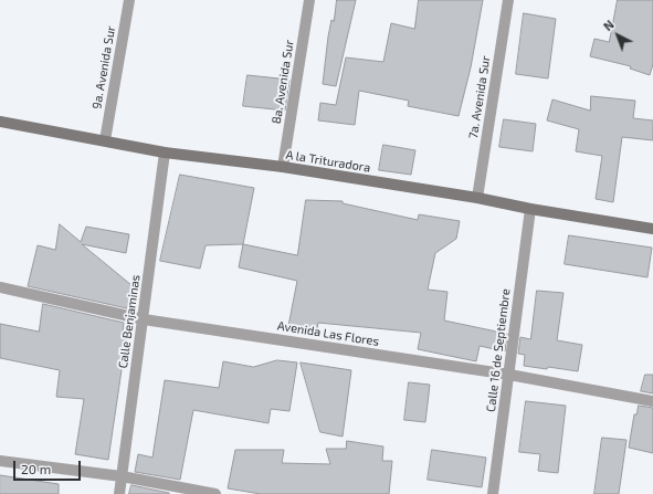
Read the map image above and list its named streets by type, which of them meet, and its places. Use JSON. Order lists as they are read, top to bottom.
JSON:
{
  "streets": {
    "street": [
      "9a. Avenida Sur",
      "8a. Avenida Sur",
      "7a. Avenida Sur",
      "A la Trituradora",
      "Calle Benjaminas",
      "Avenida Las Flores",
      "Calle 16 de Septiembre"
    ]
  },
  "crossings": [
    ["9a. Avenida Sur", "A la Trituradora"],
    ["8a. Avenida Sur", "A la Trituradora"],
    ["7a. Avenida Sur", "A la Trituradora"],
    ["A la Trituradora", "Calle Benjaminas"],
    ["A la Trituradora", "Calle 16 de Septiembre"],
    ["Calle Benjaminas", "Avenida Las Flores"],
    ["Avenida Las Flores", "Calle 16 de Septiembre"]
  ],
  "scale_bar": "20 m",
  "north": "top left"
}
